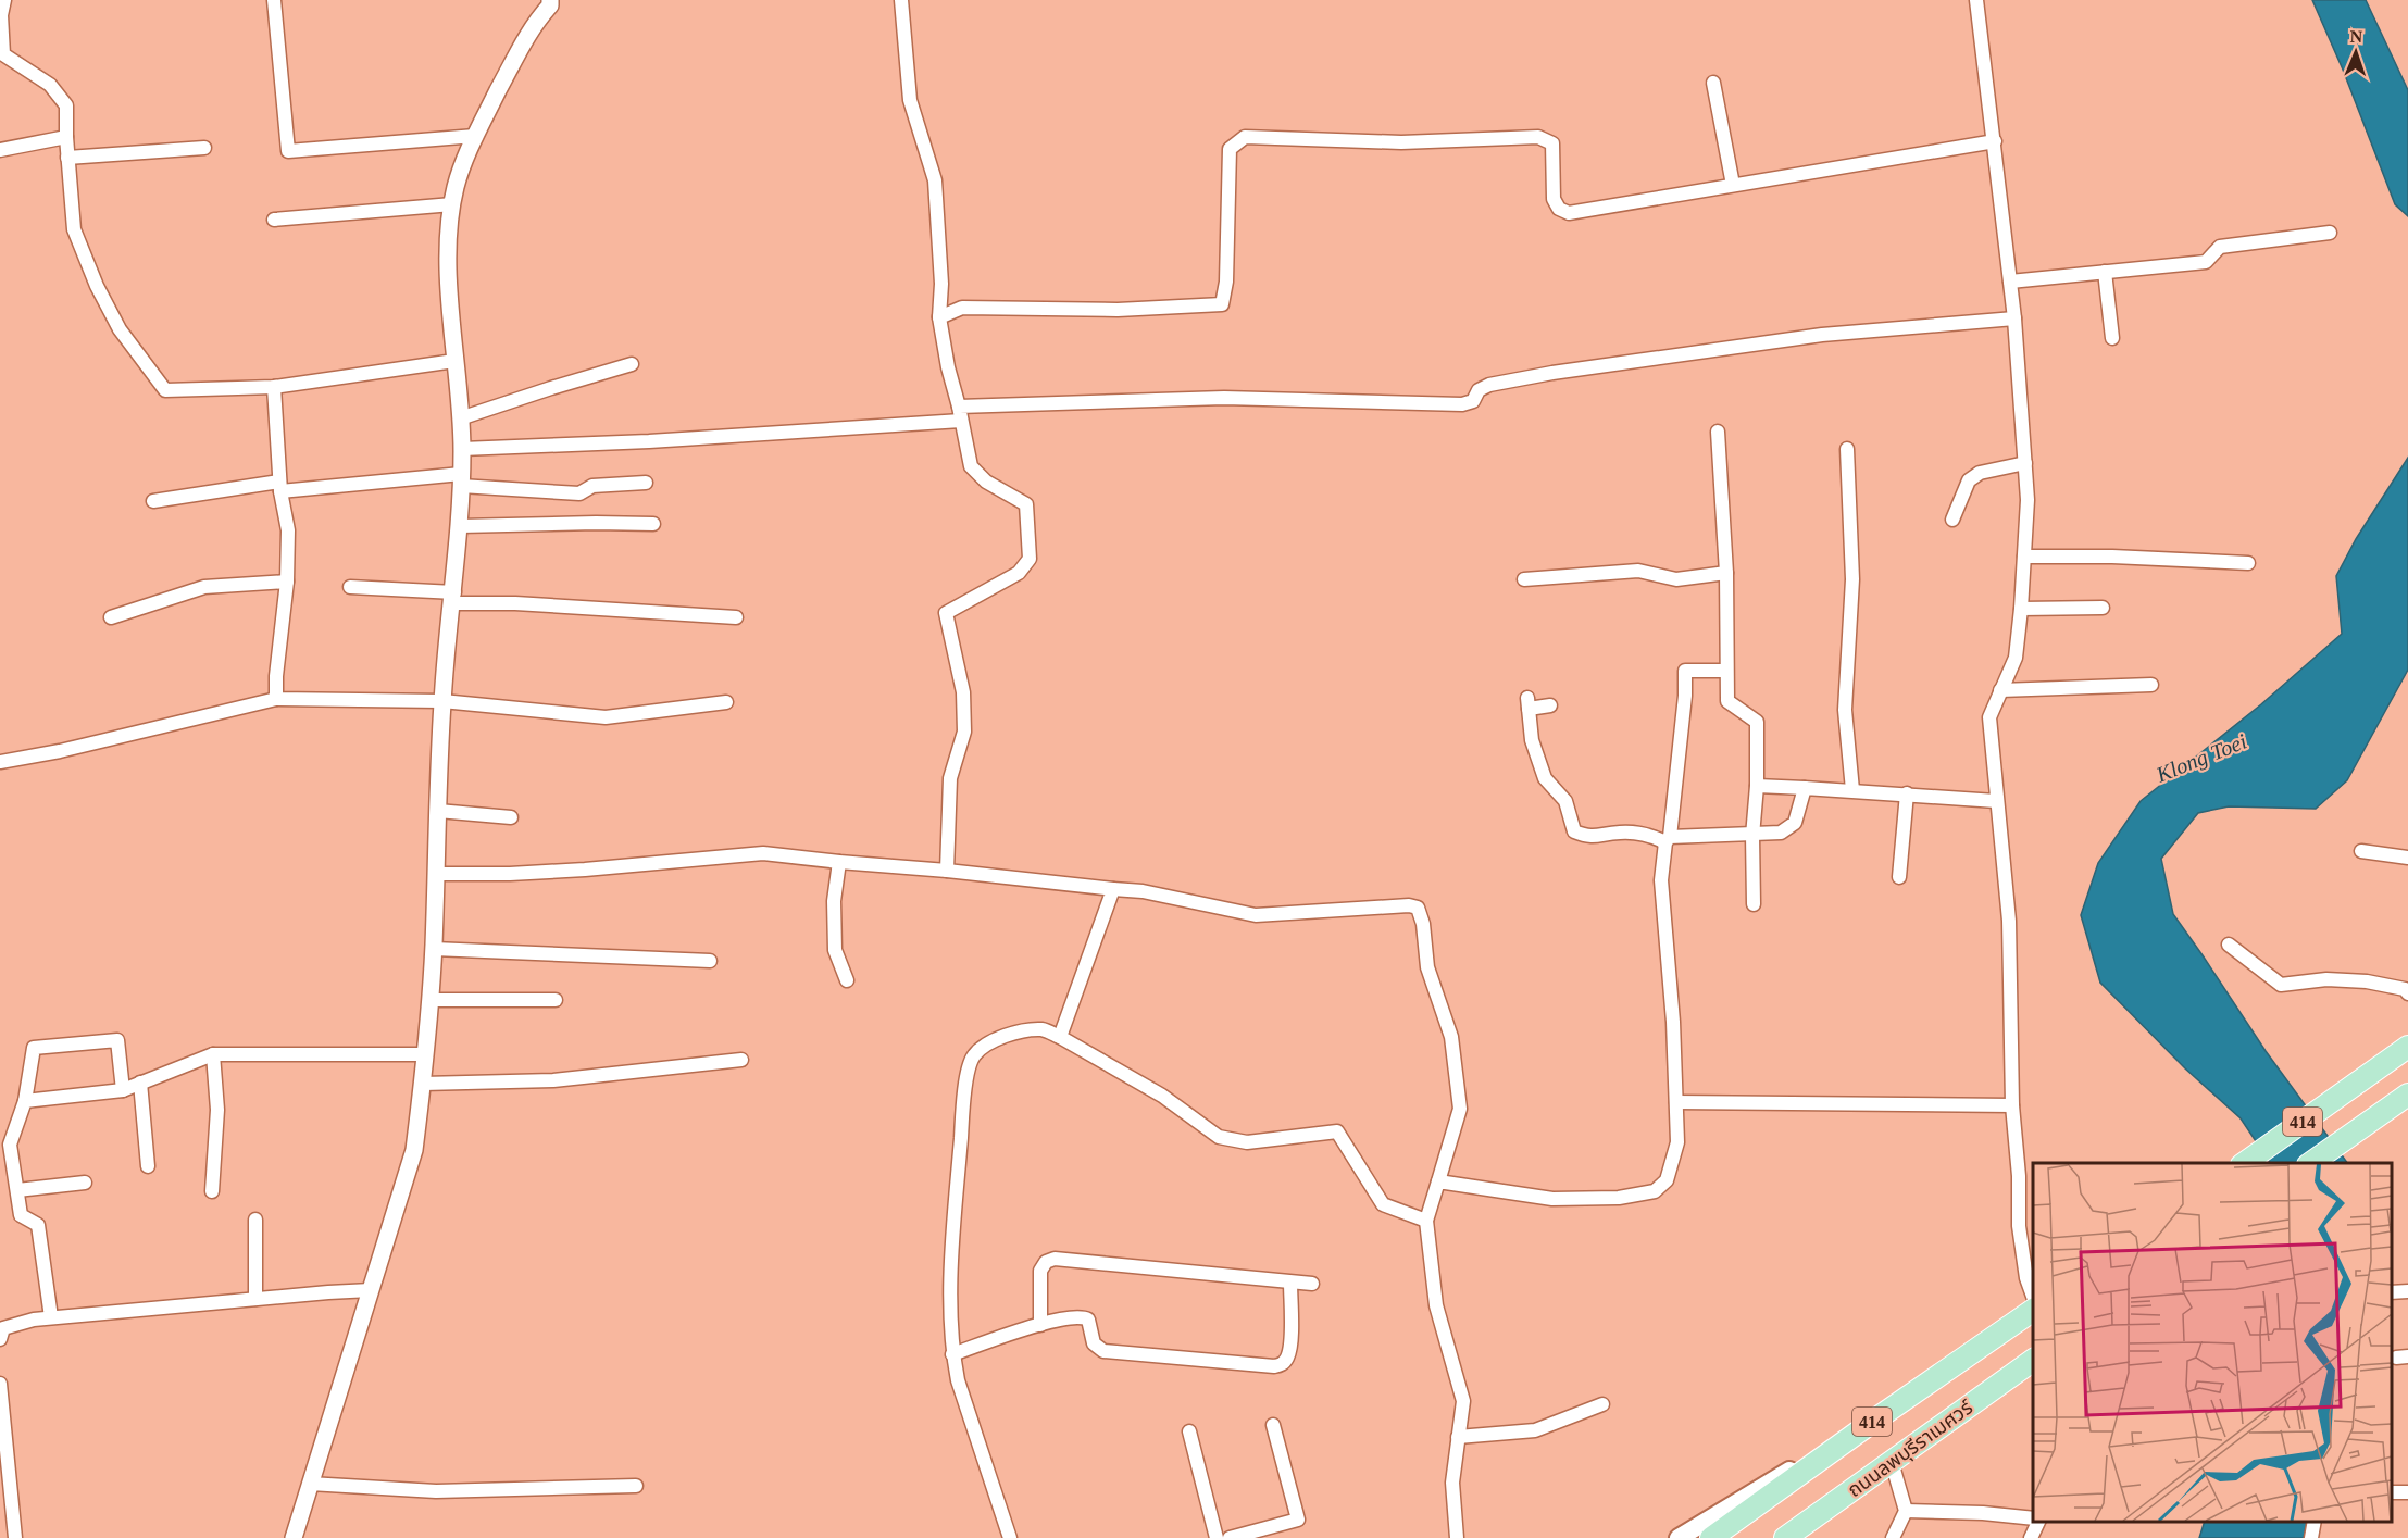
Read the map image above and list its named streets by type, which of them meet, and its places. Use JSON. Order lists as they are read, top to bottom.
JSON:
{
  "streets": {
    "main road": ["414", "ถนนลพบุรีราเมศวร์"]
  },
  "crossings": [
    ["414", "ถนนลพบุรีราเมศวร์"]
  ],
  "water": ["Klong Toei"],
  "north": "top"
}
